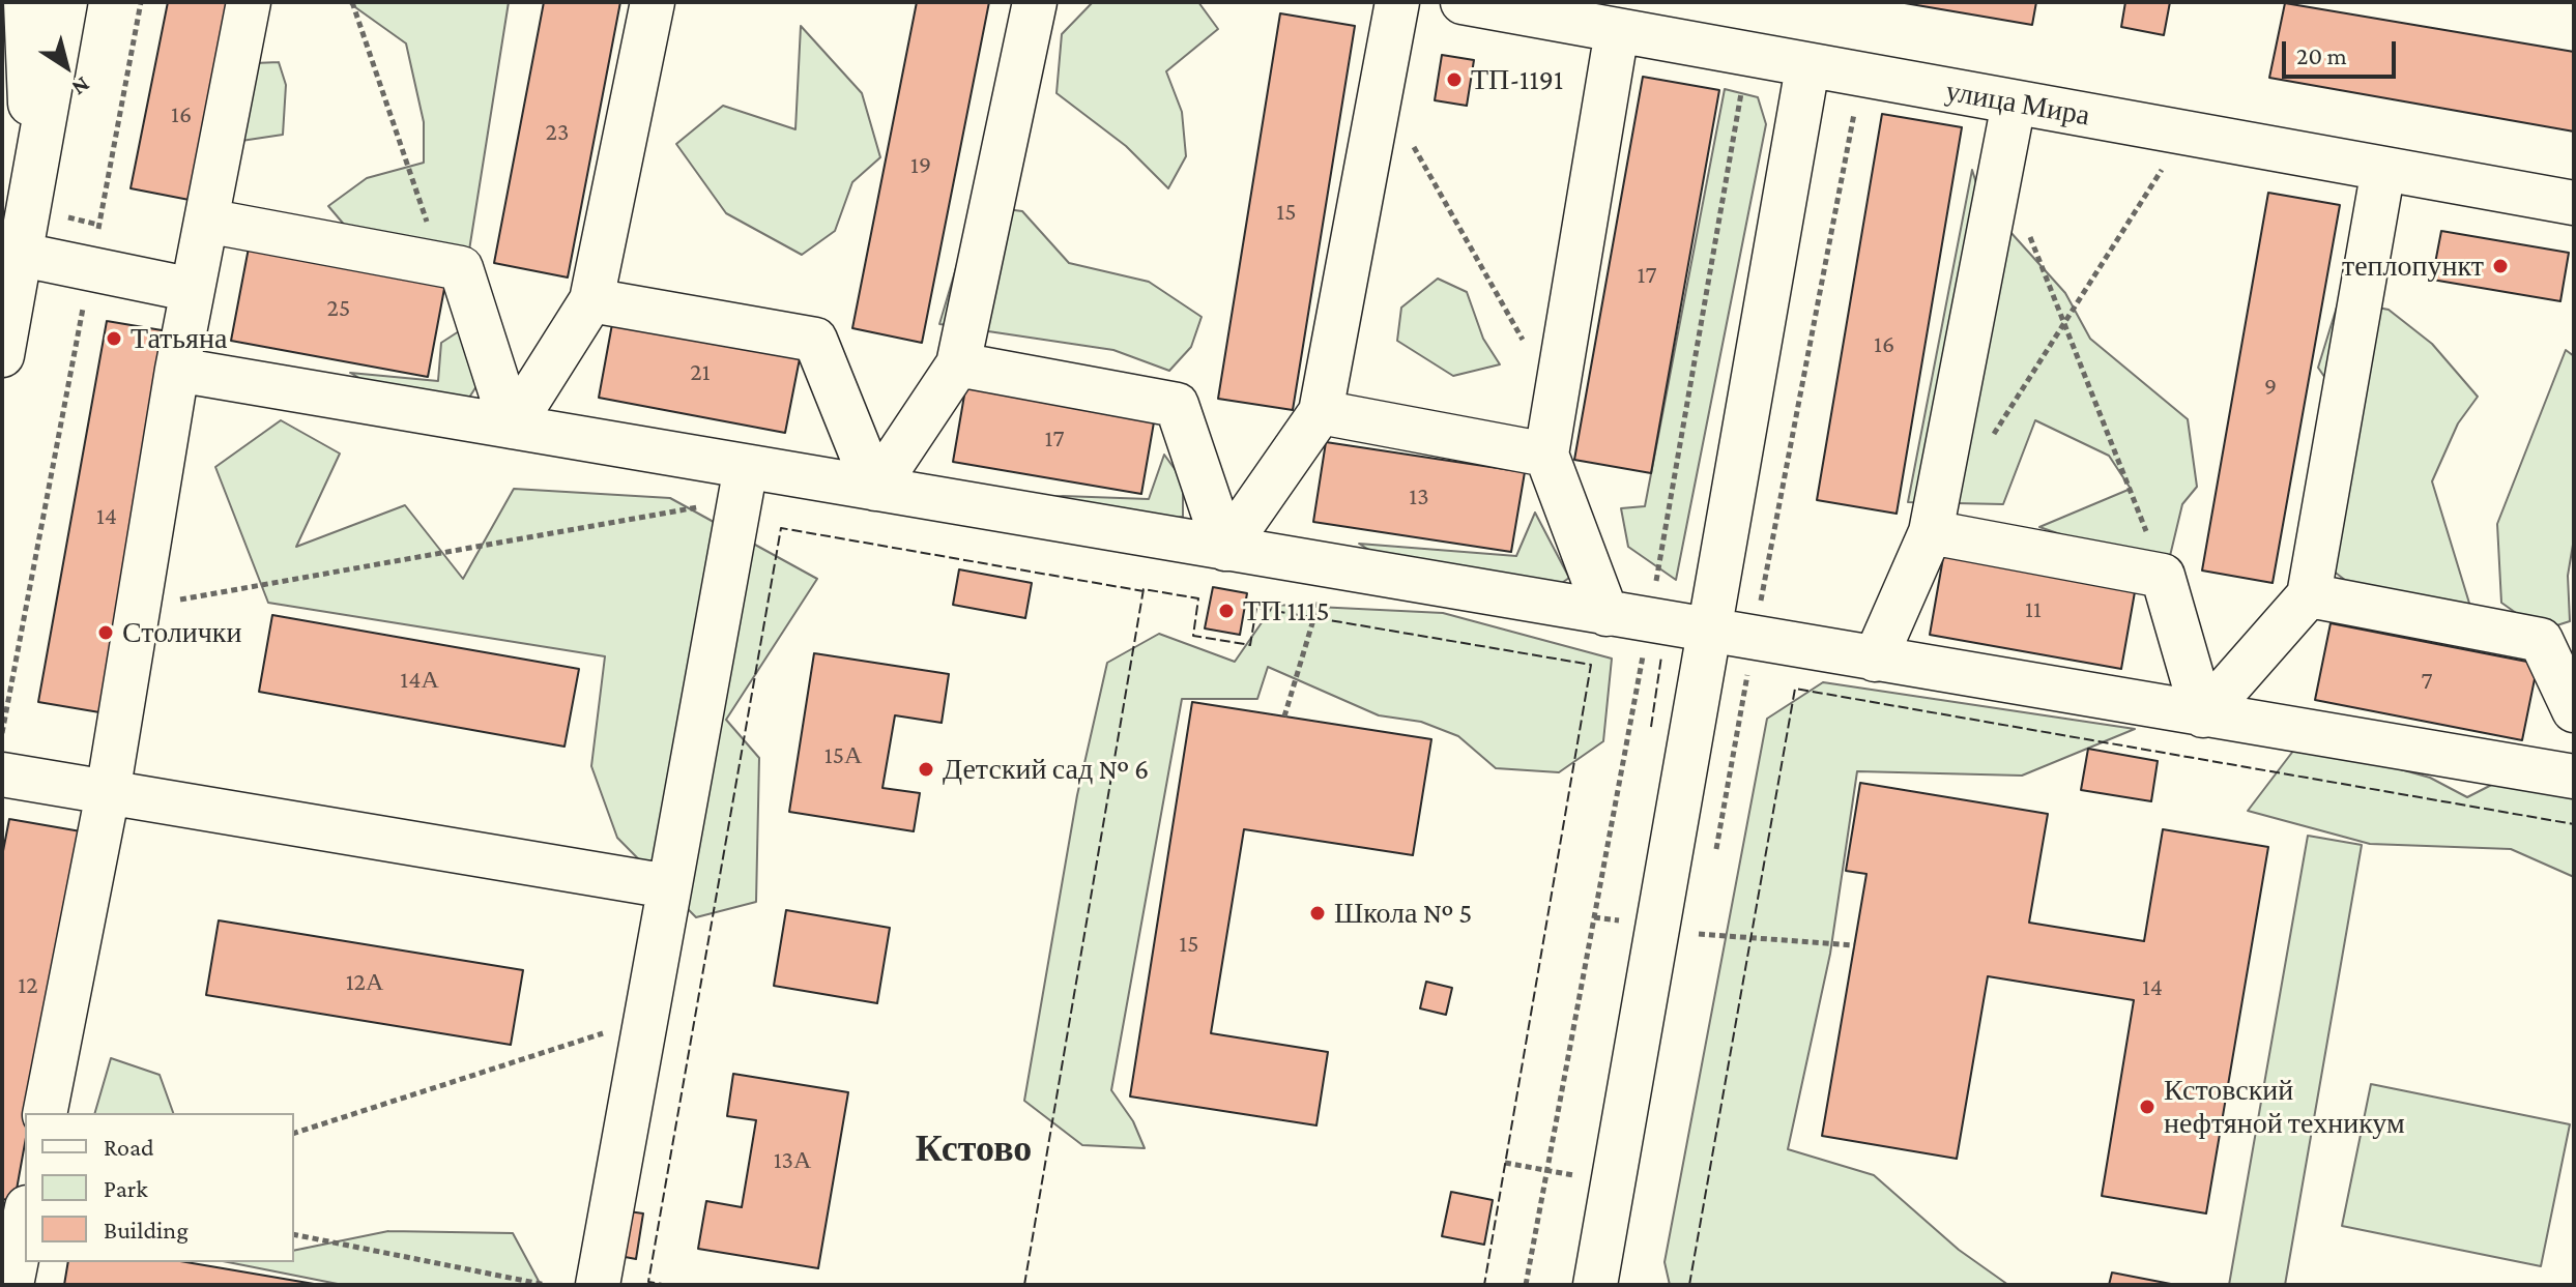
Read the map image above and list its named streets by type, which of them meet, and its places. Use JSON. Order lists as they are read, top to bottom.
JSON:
{
  "streets": {
    "street": ["улица Мира"]
  },
  "districts": ["Кстово"],
  "places": [
    "ТП-1191",
    "теплопункт",
    "Татьяна",
    "ТП 1115",
    "Столички",
    "Детский сад № 6",
    "Школа № 5",
    "Кстовский нефтяной техникум"
  ],
  "house_numbers": [
    "16",
    "23",
    "19",
    "15",
    "17",
    "25",
    "16",
    "21",
    "9",
    "17",
    "13",
    "14",
    "11",
    "14А",
    "7",
    "15А",
    "15",
    "12А",
    "12",
    "14",
    "13А"
  ],
  "legend": ["Road", "Park", "Building"],
  "scale_bar": "20 m",
  "north": "bottom right"
}
